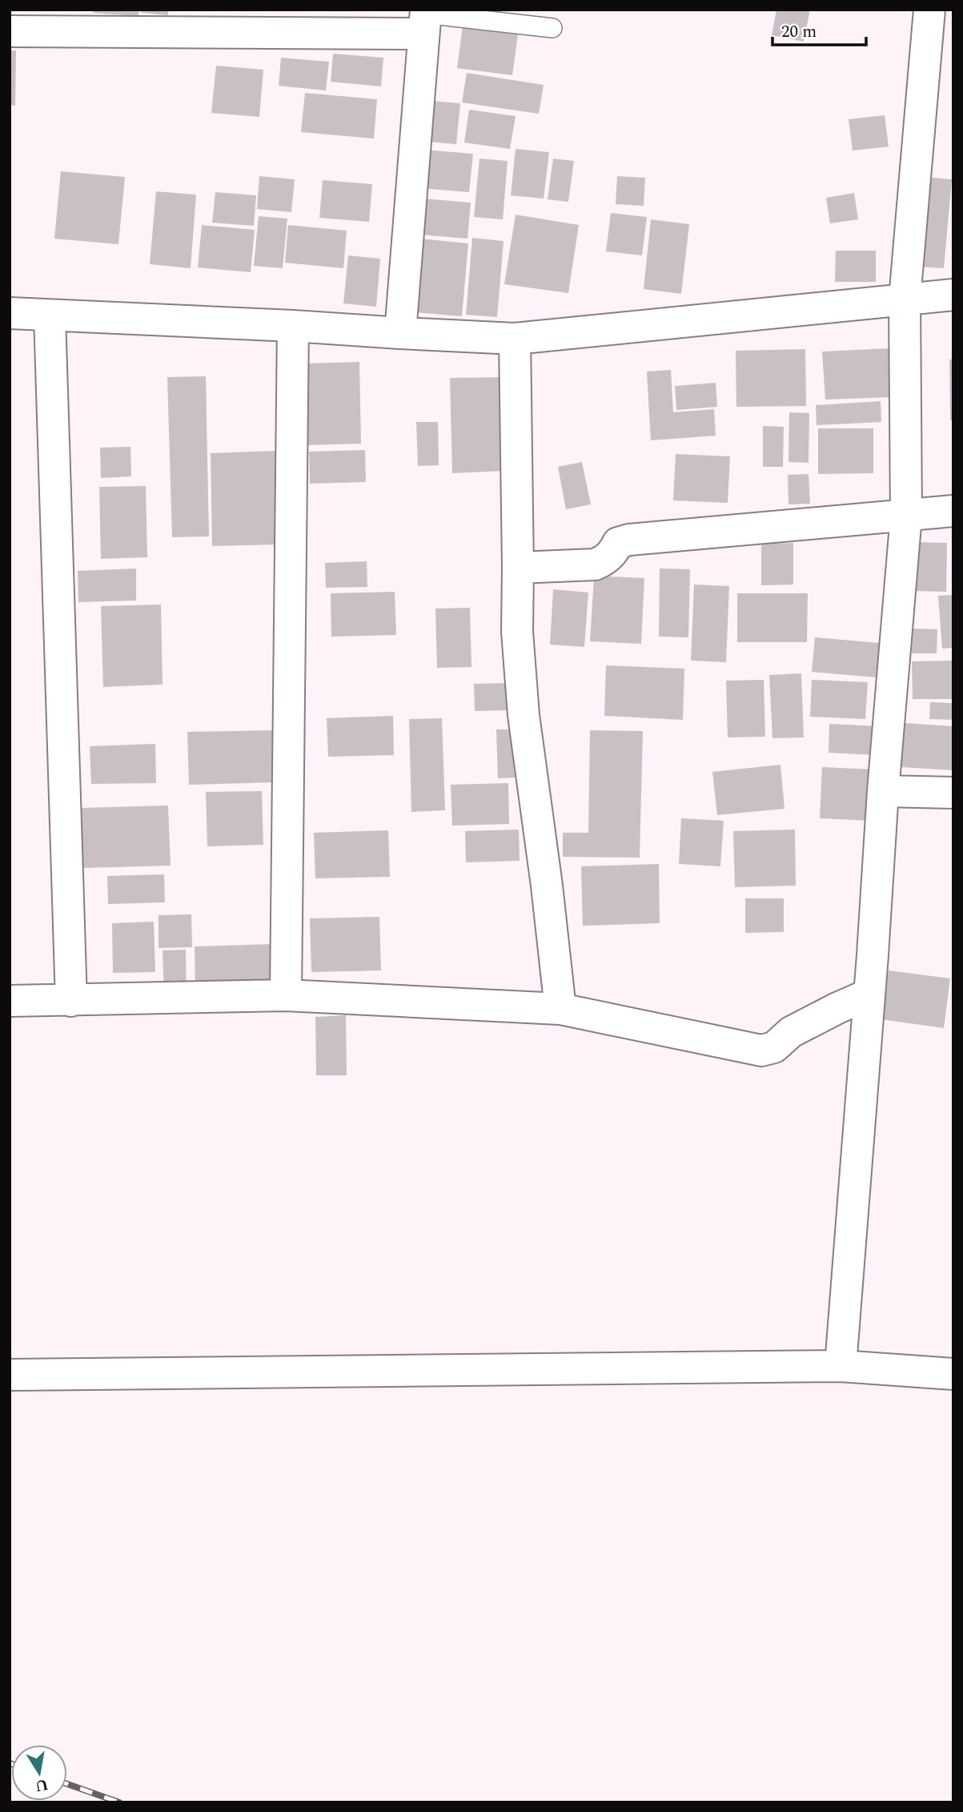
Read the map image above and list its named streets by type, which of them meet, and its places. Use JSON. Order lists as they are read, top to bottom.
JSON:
{
  "scale_bar": "20 m",
  "north": "bottom"
}
